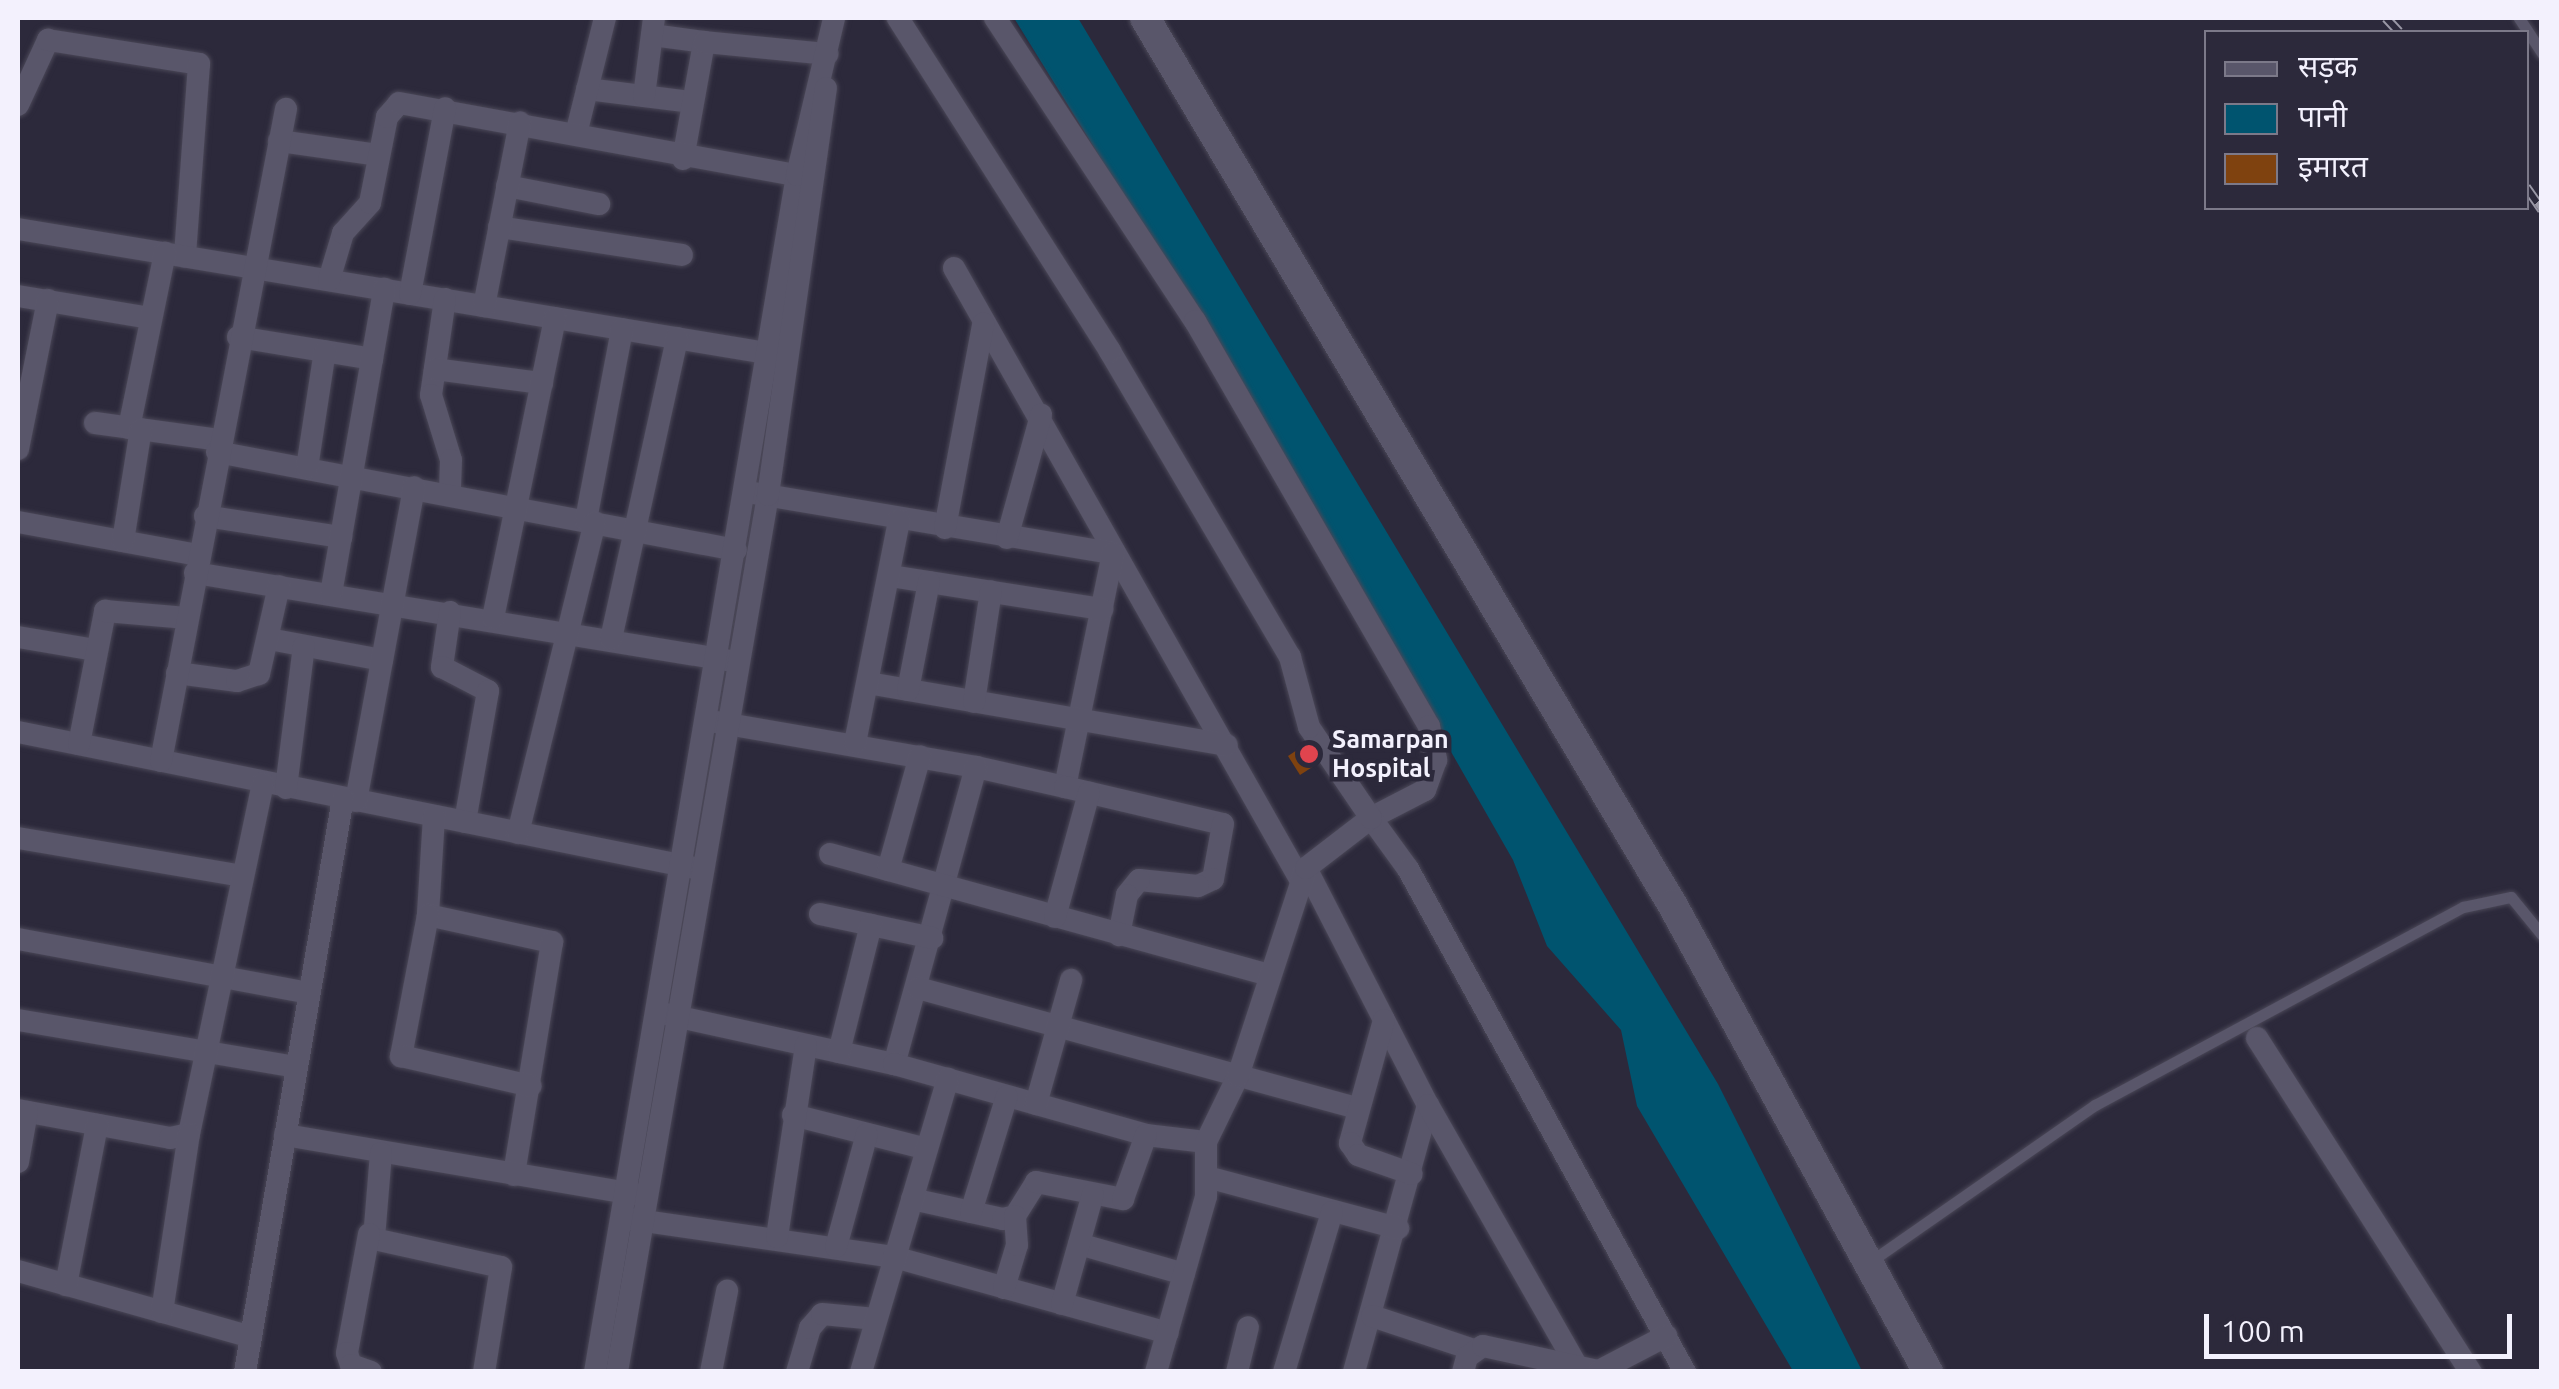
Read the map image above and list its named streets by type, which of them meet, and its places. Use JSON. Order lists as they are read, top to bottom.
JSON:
{
  "places": ["Samarpan Hospital"],
  "legend": ["सड़क", "पानी", "इमारत"],
  "scale_bar": "100 m"
}
